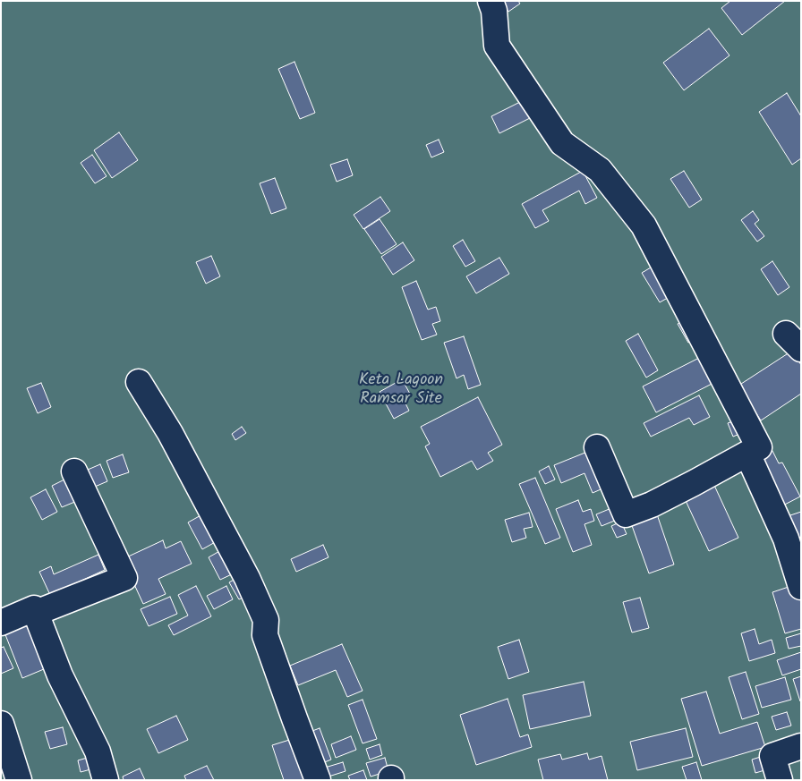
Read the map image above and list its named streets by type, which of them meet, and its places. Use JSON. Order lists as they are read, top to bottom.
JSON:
{
  "parks": ["Keta Lagoon Ramsar Site"]
}
